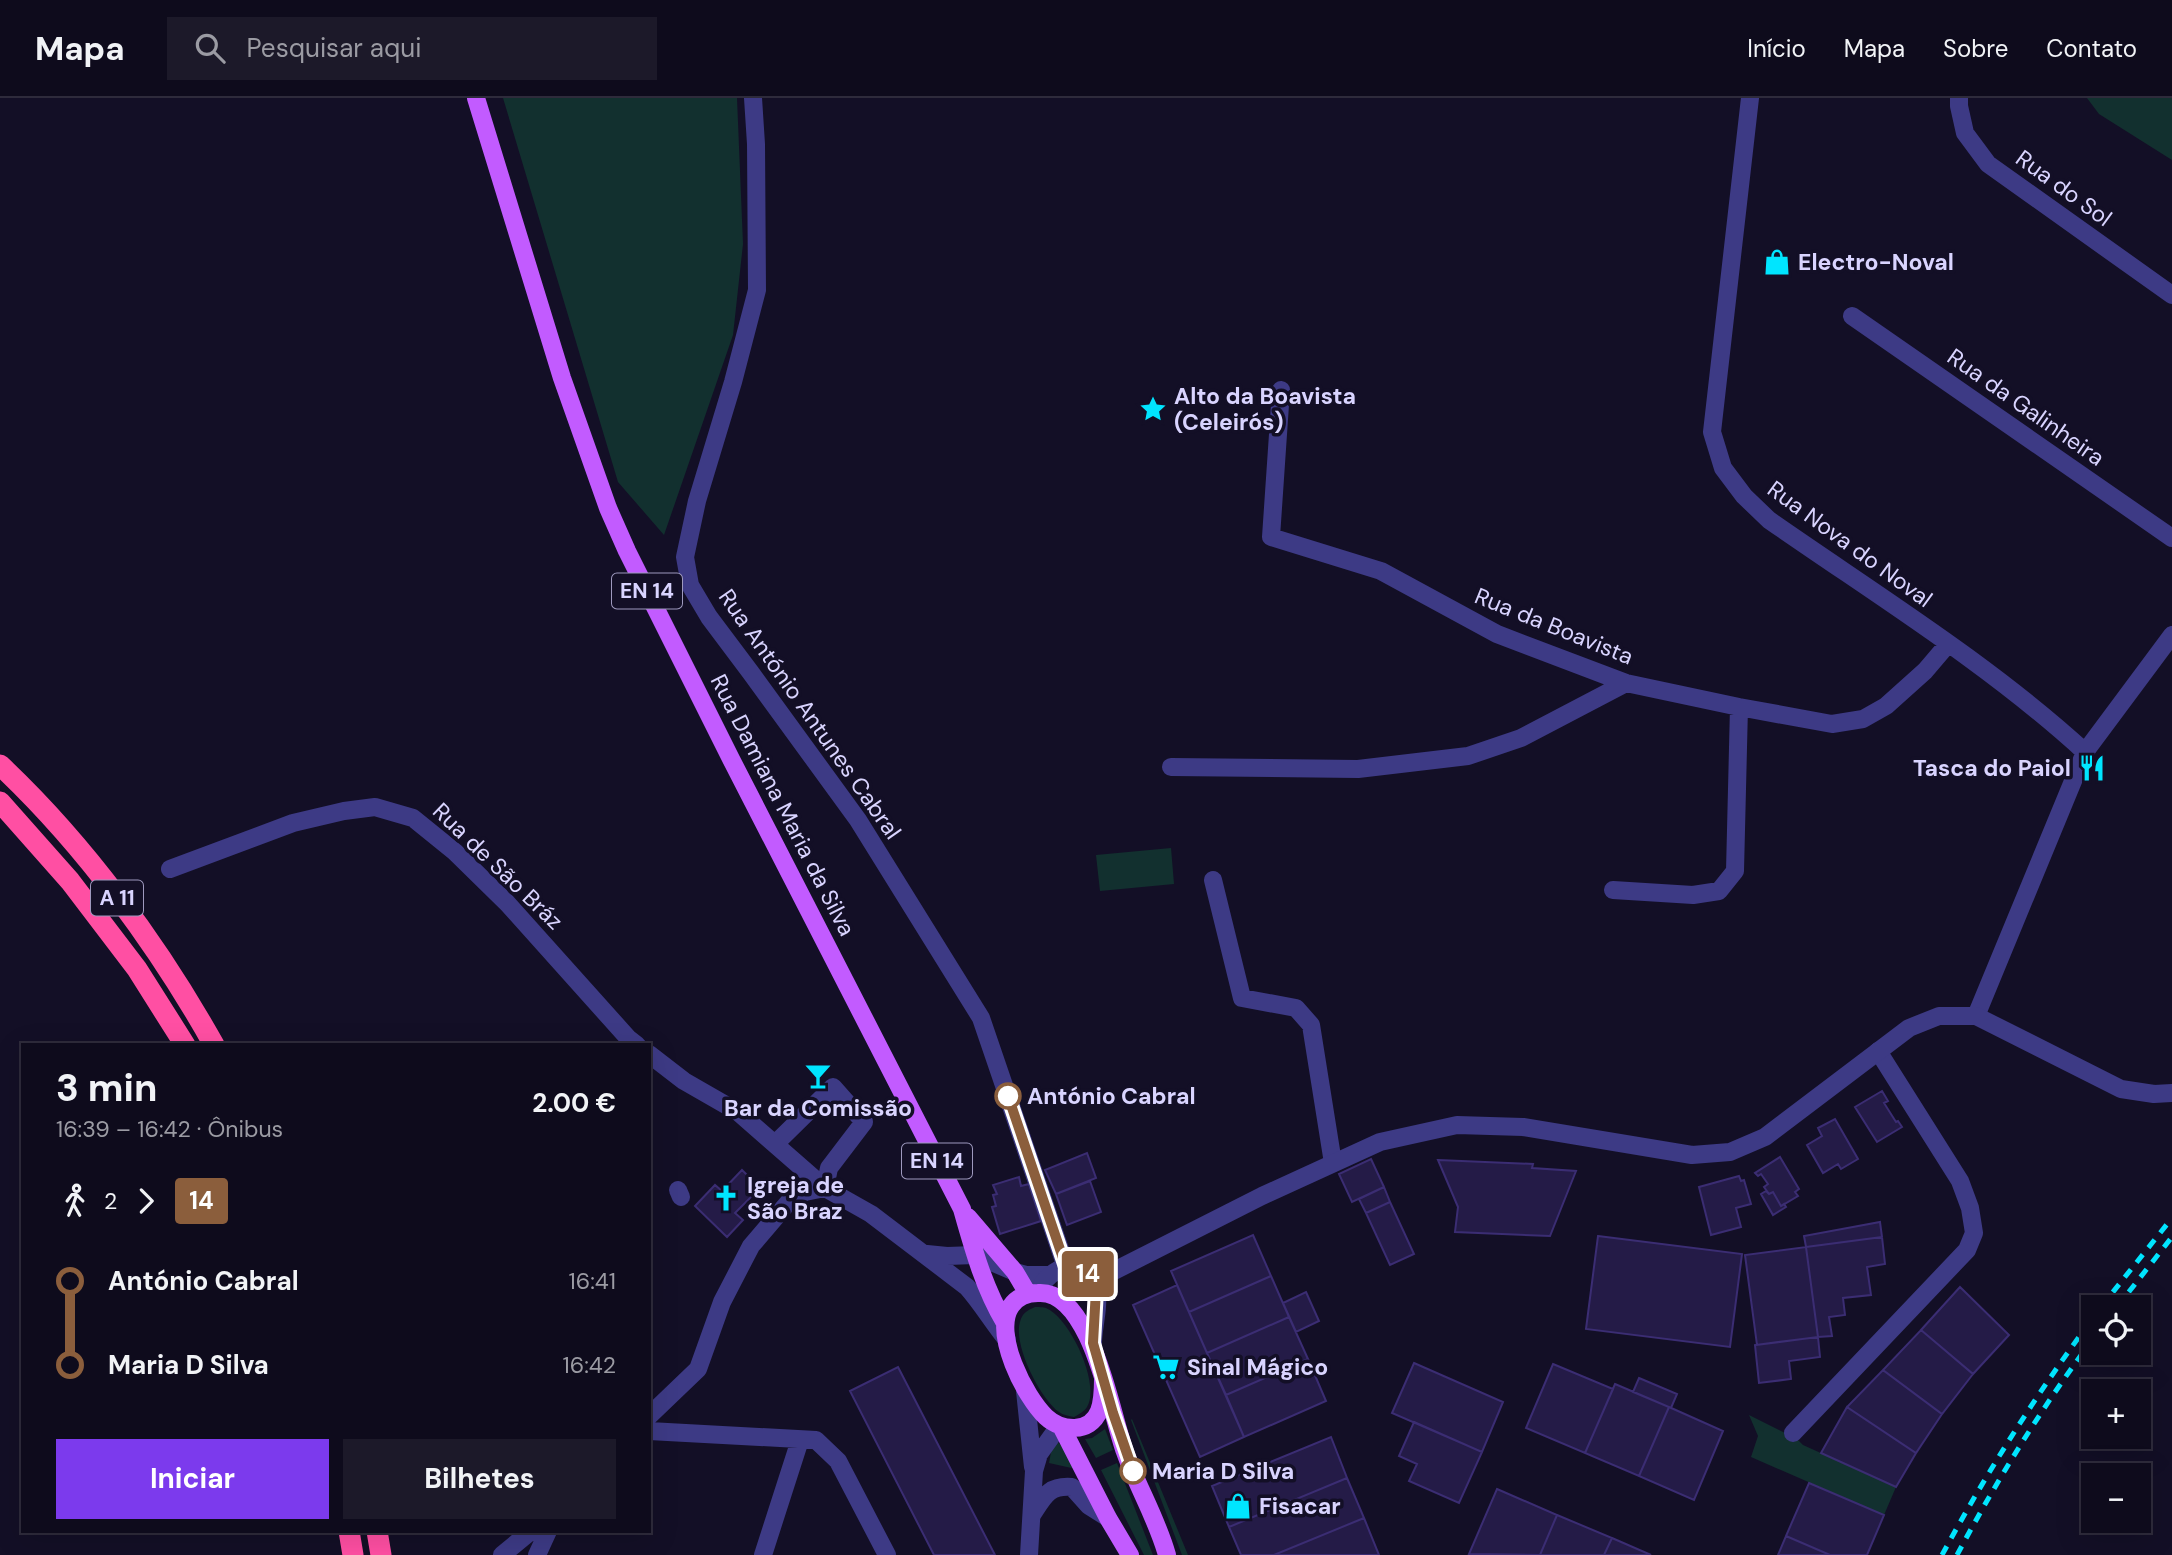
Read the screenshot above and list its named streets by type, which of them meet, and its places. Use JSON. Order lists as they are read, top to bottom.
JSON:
{
  "streets": {
    "highway": ["A 11"],
    "main road": ["EN 14", "Rua Damiana Maria da Silva"],
    "street": [
      "Rua do Sol",
      "Rua da Galinheira",
      "Rua Nova do Noval",
      "Rua da Boavista",
      "Rua António Antunes Cabral",
      "Rua de São Bráz"
    ]
  },
  "crossings": [
    ["Rua Nova do Noval", "Rua da Boavista"]
  ],
  "places": {
    "shop": ["Electro-Noval", "Fisacar"],
    "place": ["Alto da Boavista (Celeirós)"],
    "restaurant": ["Tasca do Paiol"],
    "bar": ["Bar da Comissão"],
    "other": ["António Cabral", "Maria D Silva"],
    "church": ["Igreja de São Braz"],
    "supermarket": ["Sinal Mágico"]
  },
  "lines": ["bus line 14"],
  "page": {
    "header": "Mapa",
    "search": "Pesquisar aqui",
    "nav": [
      "Início",
      "Mapa",
      "Sobre",
      "Contato"
    ],
    "on_map": "14",
    "heading": ["3 min", "16:39 – 16:42 · Ônibus", "2.00 €"],
    "legs": ["2", "14"],
    "list": [
      {
        "name": "António Cabral",
        "value": "16:41"
      },
      {
        "name": "Maria D Silva",
        "value": "16:42"
      }
    ],
    "map_buttons": ["+", "−"],
    "buttons": ["Iniciar", "Bilhetes"]
  }
}
